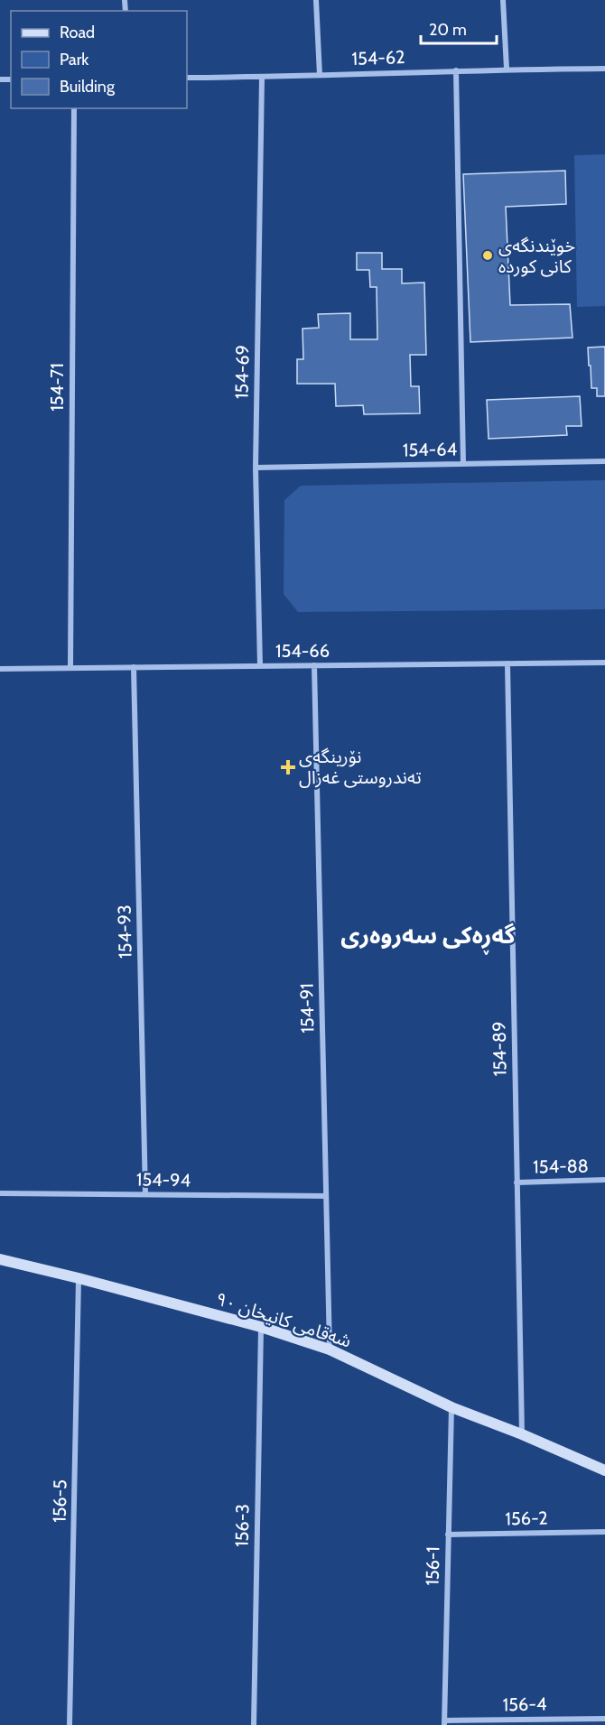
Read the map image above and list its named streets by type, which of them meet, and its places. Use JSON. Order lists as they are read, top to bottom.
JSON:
{
  "streets": {
    "street": [
      "154-62",
      "154-69",
      "154-71",
      "154-64",
      "154-66",
      "154-93",
      "154-91",
      "154-89",
      "154-88",
      "154-94",
      "شەقامی کانیخان ٩٠",
      "156-5",
      "156-2",
      "156-3",
      "156-1",
      "156-4"
    ]
  },
  "crossings": [
    ["154-62", "154-69"],
    ["154-69", "154-64"],
    ["154-69", "154-66"],
    ["154-71", "154-66"],
    ["154-66", "154-93"],
    ["154-66", "154-91"],
    ["154-66", "154-89"],
    ["154-93", "154-94"],
    ["154-91", "154-94"],
    ["154-91", "شەقامی کانیخان ٩٠"],
    ["154-89", "154-88"],
    ["154-89", "شەقامی کانیخان ٩٠"],
    ["شەقامی کانیخان ٩٠", "156-5"],
    ["شەقامی کانیخان ٩٠", "156-3"],
    ["شەقامی کانیخان ٩٠", "156-1"],
    ["156-2", "156-1"],
    ["156-1", "156-4"]
  ],
  "districts": ["گەڕەکی سەروەری"],
  "places": {
    "other": ["خوێندنگەی کانی کوردە"],
    "health": ["نۆرینگەی تەندروستی غەزال"]
  },
  "legend": ["Road", "Park", "Building"],
  "scale_bar": "20 m"
}
